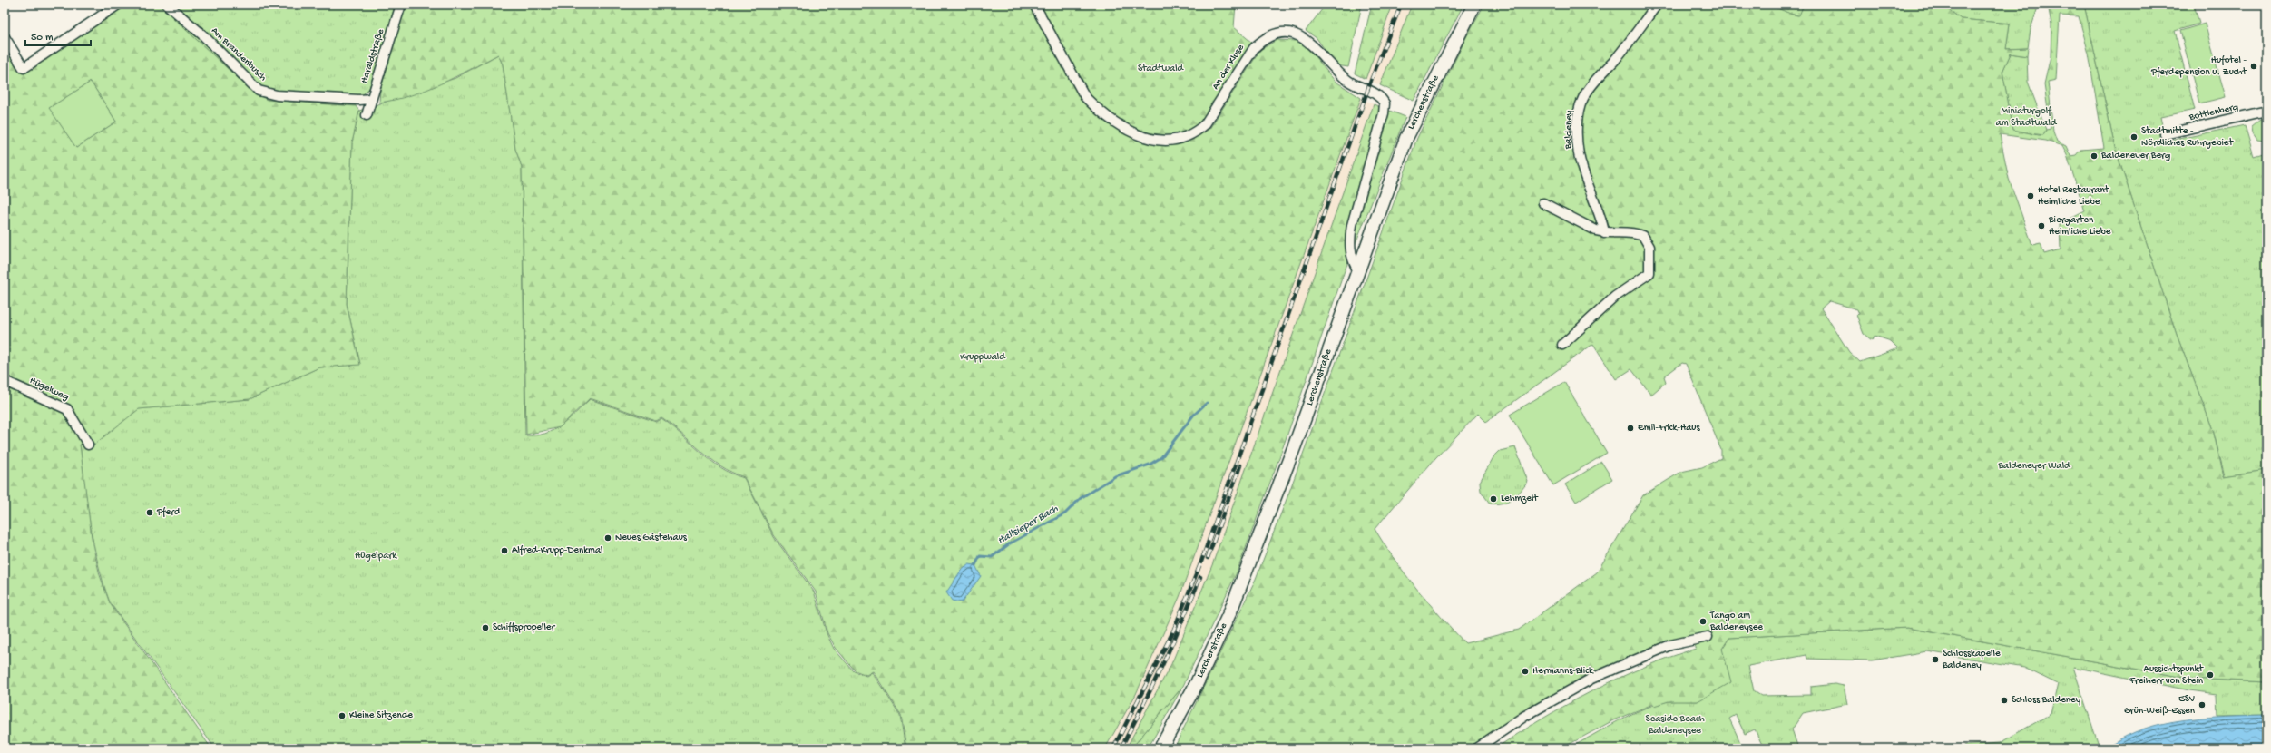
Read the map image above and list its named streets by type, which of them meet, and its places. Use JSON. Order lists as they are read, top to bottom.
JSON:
{
  "streets": {
    "main road": ["Lerchenstraße"],
    "street": [
      "Am Brandenbusch",
      "Haraldstraße",
      "An der Kluse",
      "Bottlenberg",
      "Baldeney",
      "Hügelweg"
    ]
  },
  "crossings": [
    ["Am Brandenbusch", "Haraldstraße"],
    ["An der Kluse", "Lerchenstraße"]
  ],
  "water": ["Hallsieper Bach"],
  "parks": [
    "Stadtwald",
    "Miniaturgolf am Stadtwald",
    "Kruppwald",
    "Baldeneyer Wald",
    "Hügelpark",
    "Seaside Beach Baldeneysee"
  ],
  "places": [
    "Hufotel - Pferdepension u. Zucht",
    "Stadtmitte - Nördliches Ruhrgebiet",
    "Baldeneyer Berg",
    "Hotel Restaurant Heimliche Liebe",
    "Biergarten Heimliche Liebe",
    "Emil-Frick-Haus",
    "Lehmzelt",
    "Pferd",
    "Neues Gästehaus",
    "Alfred-Krupp-Denkmal",
    "Tango am Baldeneysee",
    "Schiffspropeller",
    "Schlosskapelle Baldeney",
    "Hermanns-Blick",
    "Aussichtspunkt Freiherr von Stein",
    "Schloss Baldeney",
    "ESV Grün-Weiß-Essen",
    "Kleine Sitzende"
  ],
  "scale_bar": "50 m"
}
